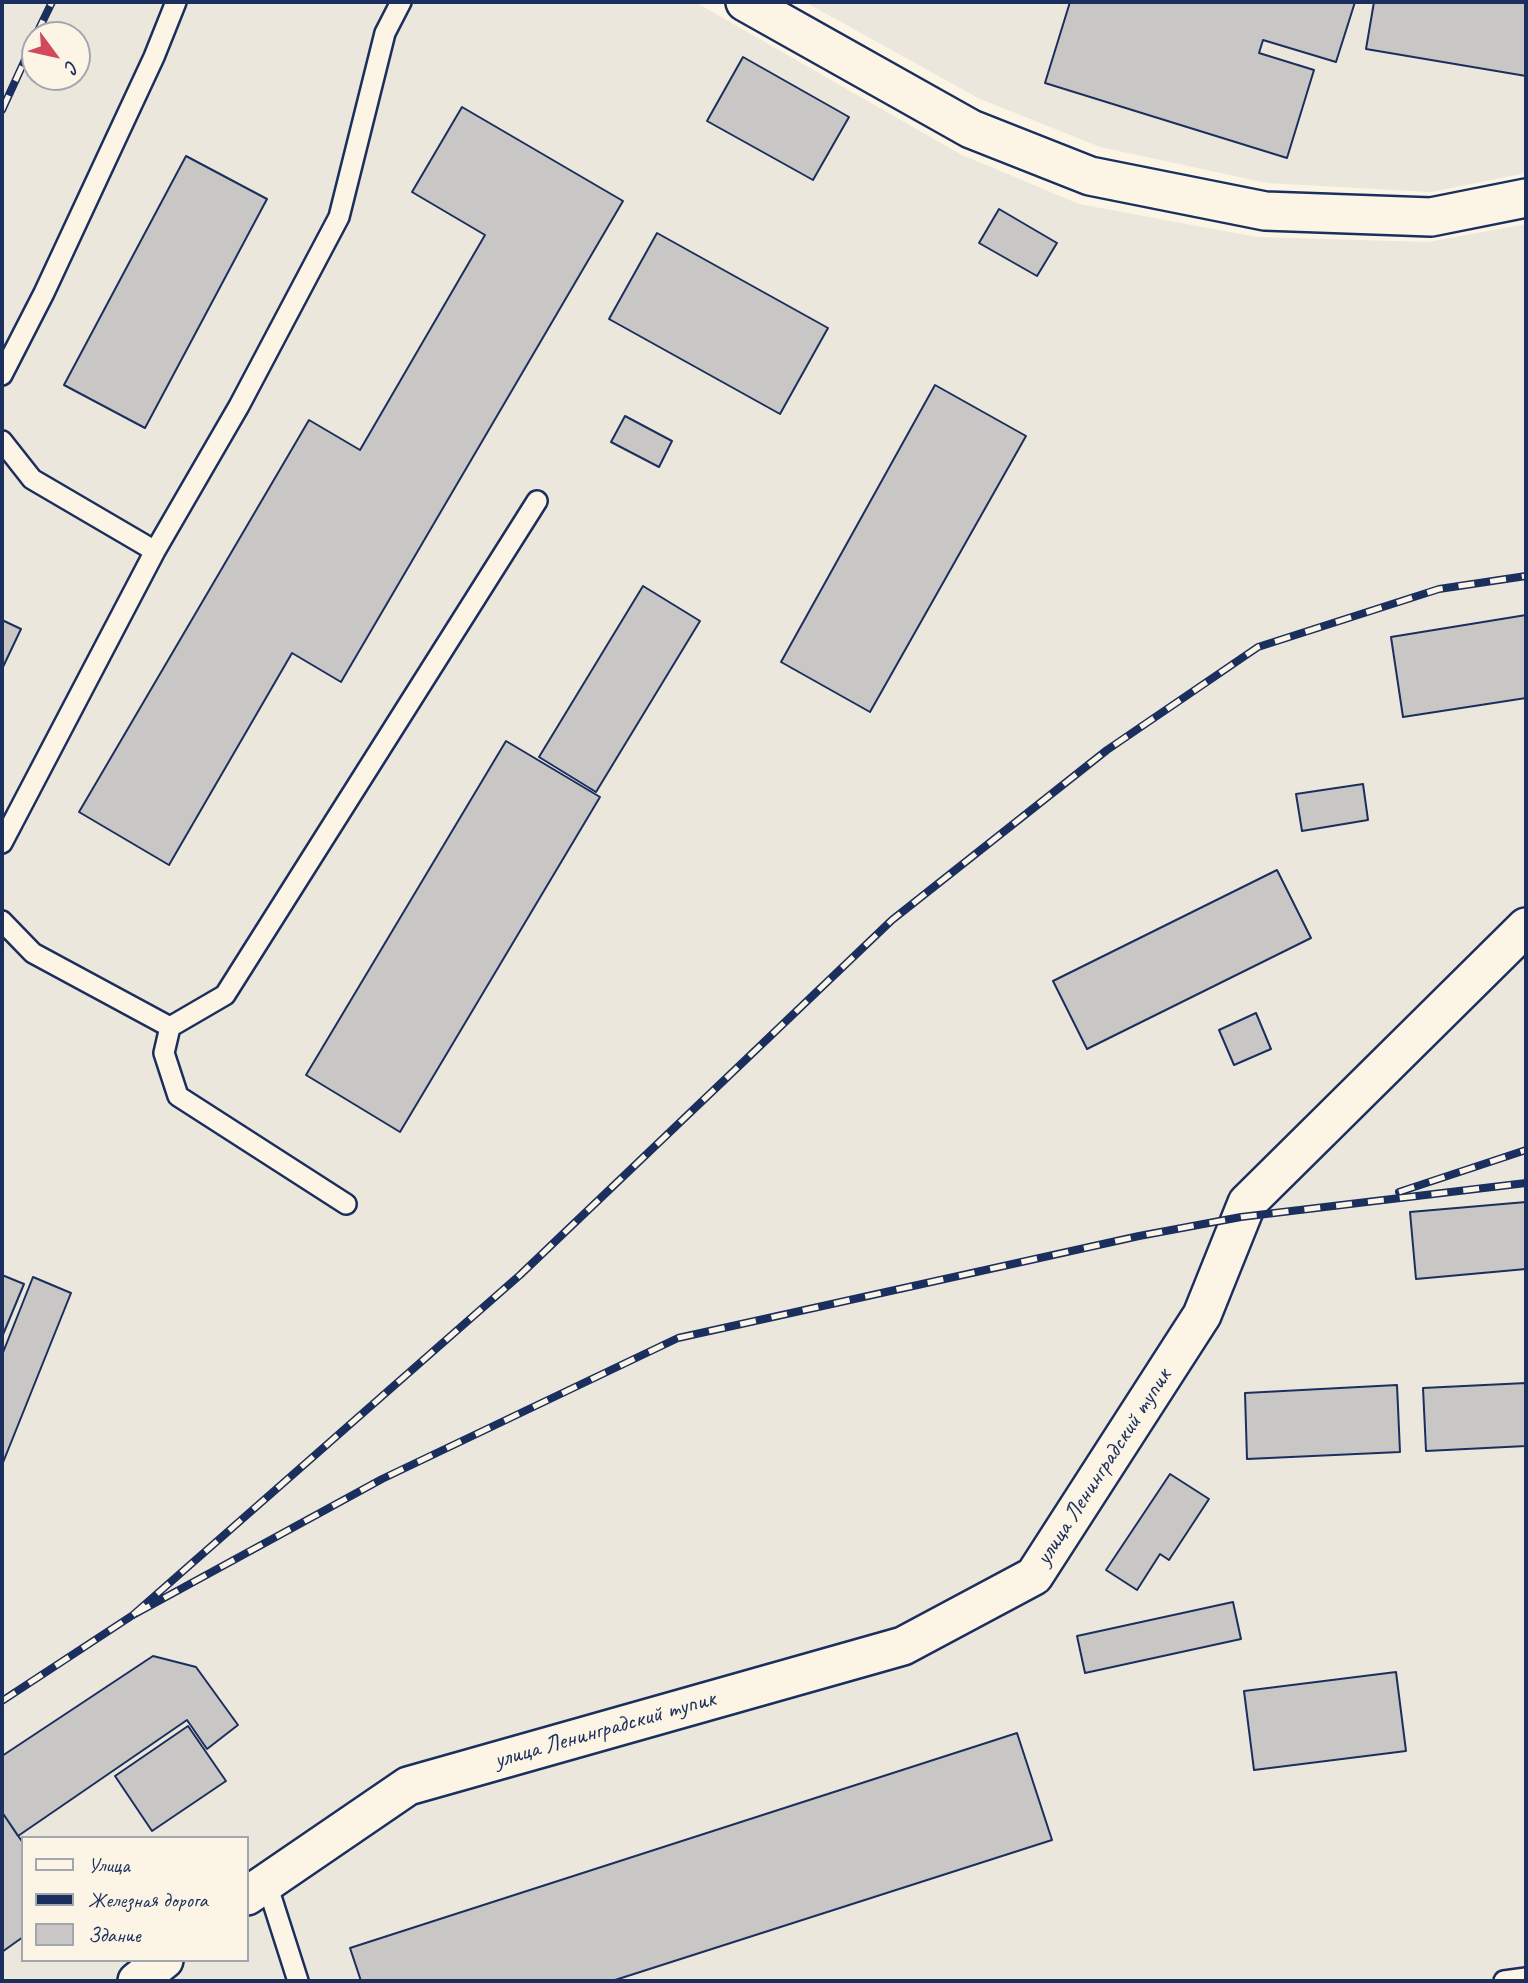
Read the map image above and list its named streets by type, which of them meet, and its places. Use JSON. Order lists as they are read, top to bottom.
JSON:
{
  "streets": {
    "street": ["улица Ленинградский тупик"]
  },
  "legend": ["Улица", "Железная дорога", "Здание"],
  "north": "bottom right"
}
